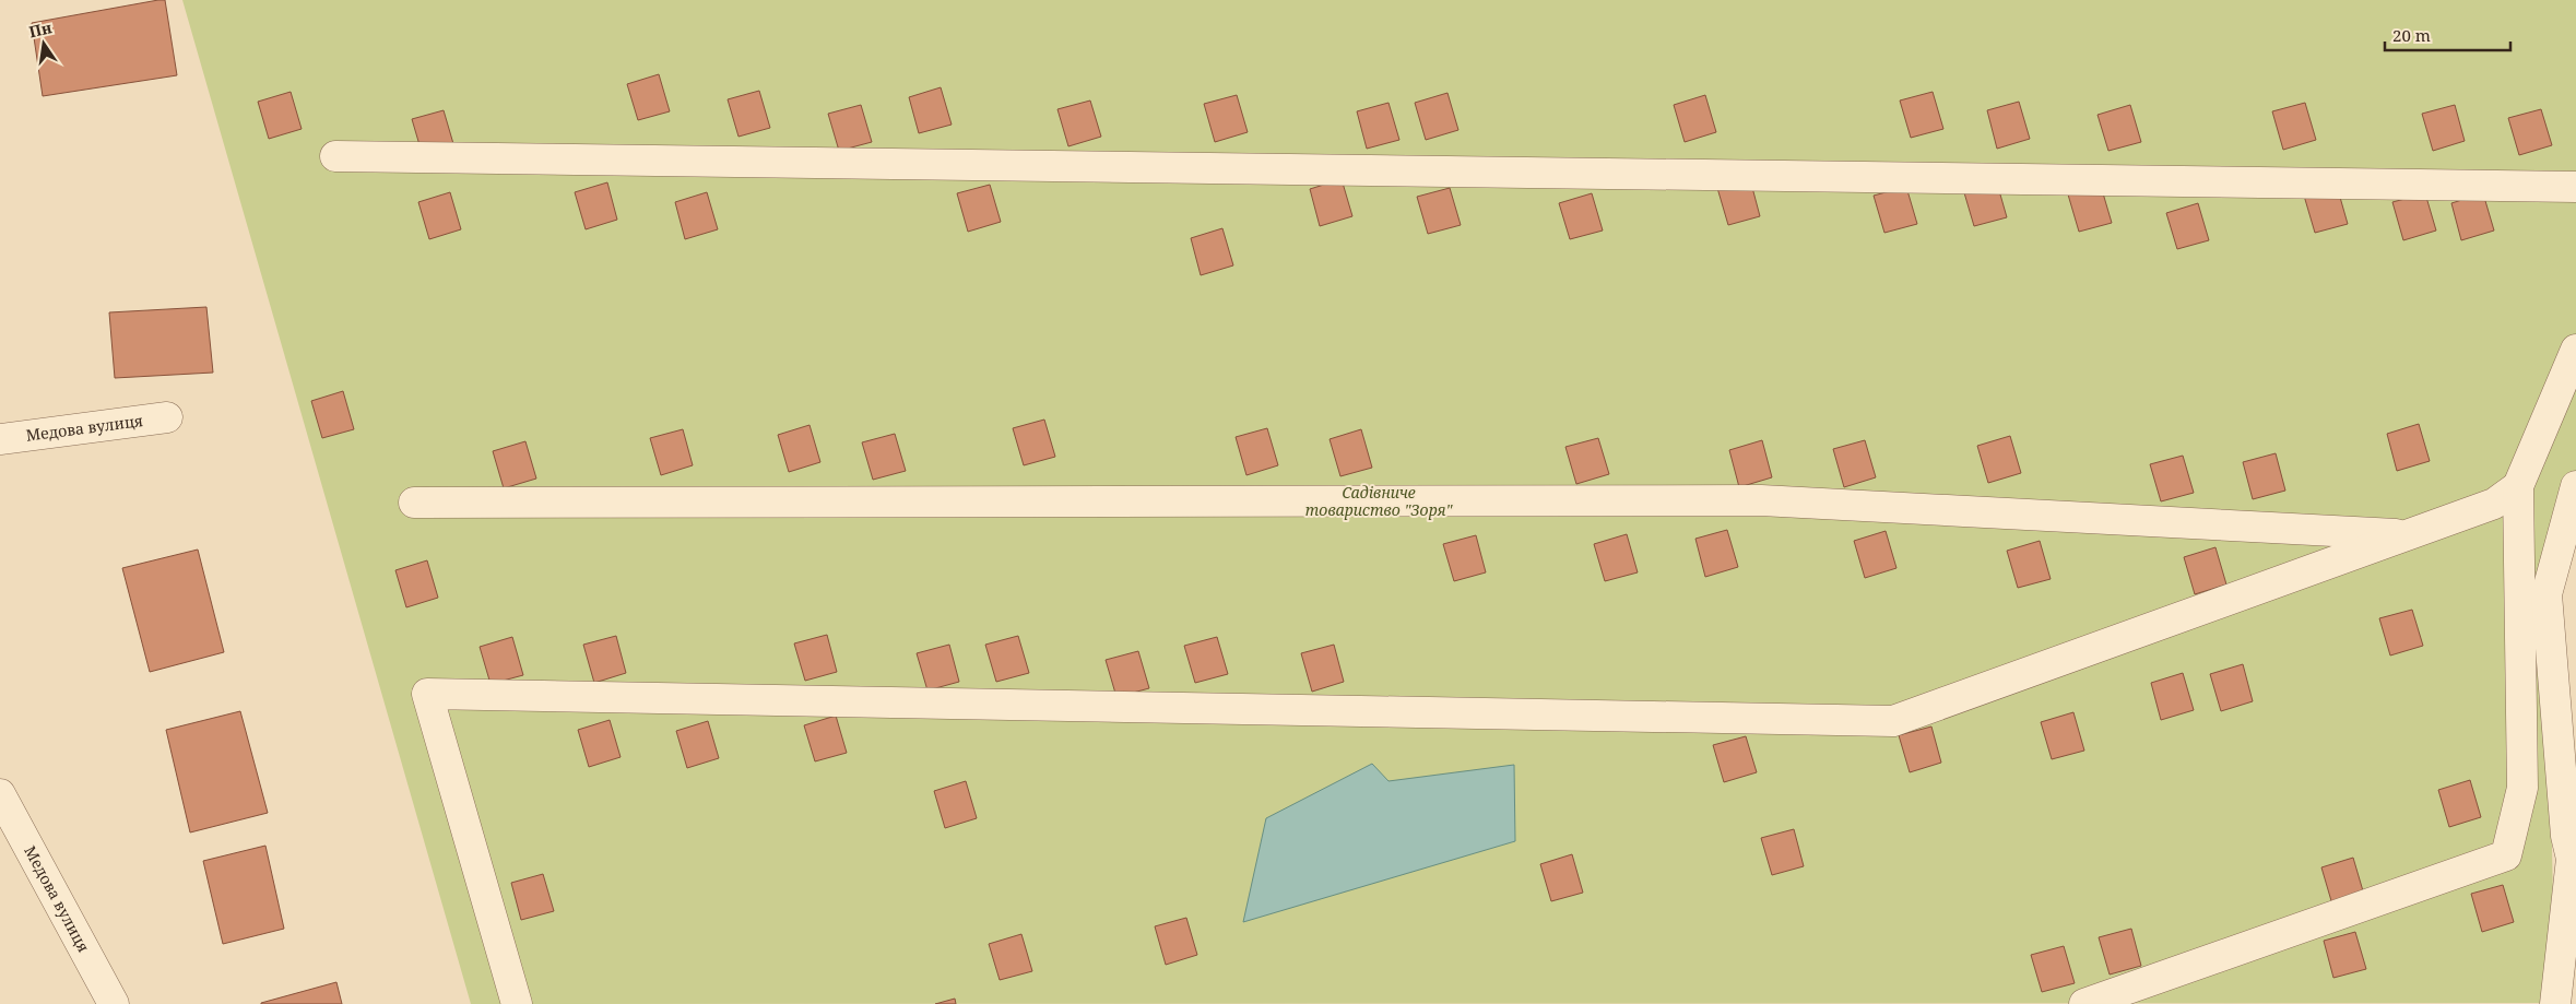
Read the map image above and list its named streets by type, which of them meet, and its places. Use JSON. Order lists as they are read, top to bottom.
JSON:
{
  "streets": {
    "street": ["Медова вулиця"]
  },
  "parks": ["Садівниче товариство \"Зоря\""],
  "scale_bar": "20 m",
  "north": "top"
}
